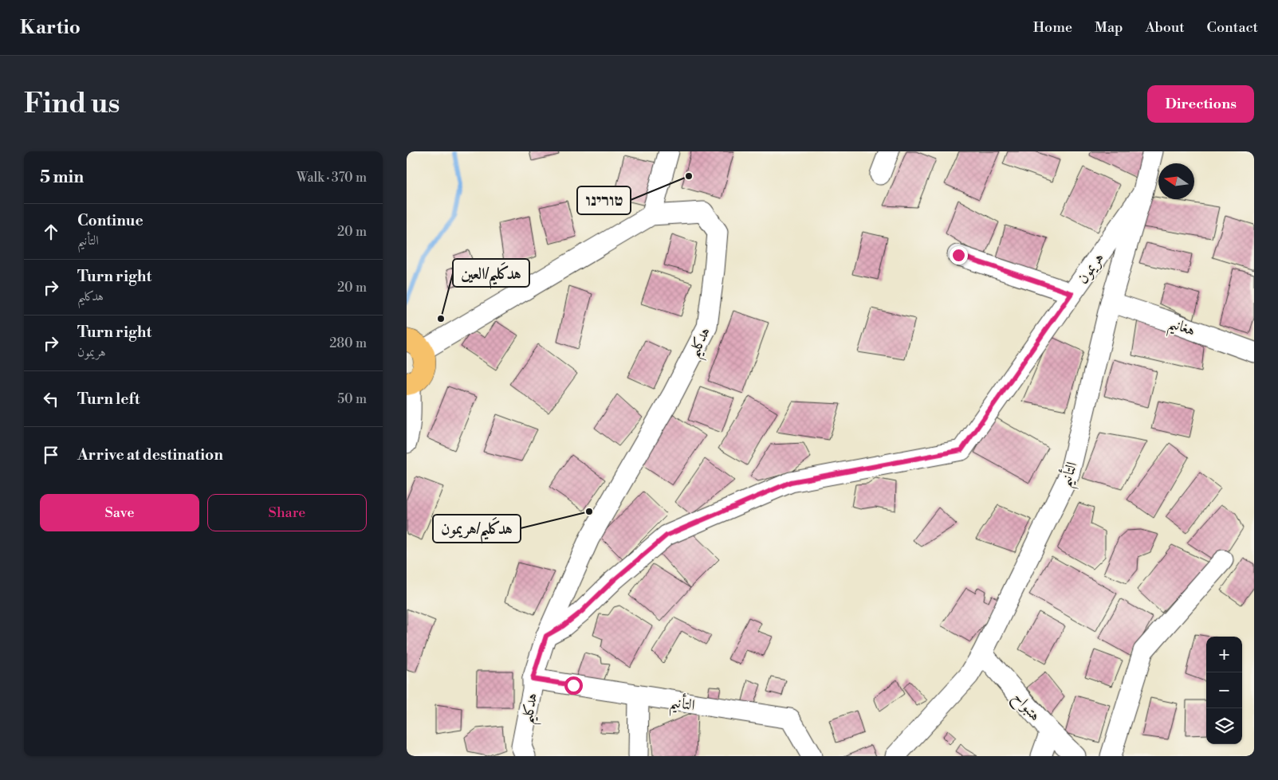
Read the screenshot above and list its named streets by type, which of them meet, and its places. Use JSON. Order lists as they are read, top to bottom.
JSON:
{
  "streets": {
    "street": [
      "هريمون",
      "هغانيم",
      "هدكليم",
      "التأنيم",
      "هتبواح"
    ]
  },
  "crossings": [
    ["هريمون", "هدكليم"],
    ["هريمون", "التأنيم"],
    ["هغانيم", "التأنيم"],
    ["هدكليم", "التأنيم"],
    ["التأنيم", "هتبواح"]
  ],
  "places": ["טורינו", "هدكَليم/العين", "هدكَليم/هريمون"],
  "north": "left",
  "page": {
    "header": "Kartio",
    "nav": [
      "Home",
      "Map",
      "About",
      "Contact"
    ],
    "buttons": [
      "Directions",
      ["Save", "Share"]
    ],
    "title": "Find us",
    "heading": ["5 min", "Walk · 370 m"],
    "list": [
      ["Continue", "التأنيم", "20 m"],
      ["Turn right", "هدكليم", "20 m"],
      ["Turn right", "هريمون", "280 m"],
      ["Turn left", "50 m"],
      "Arrive at destination"
    ],
    "map_buttons": ["+", "−"]
  }
}
